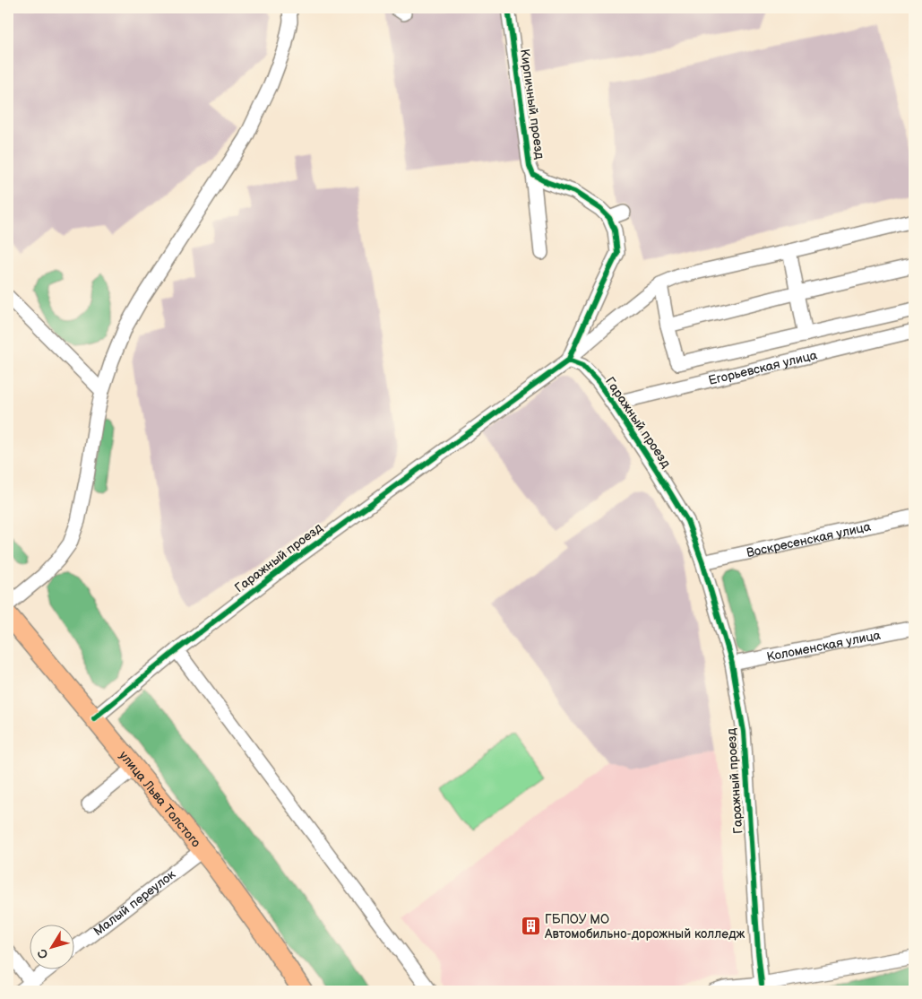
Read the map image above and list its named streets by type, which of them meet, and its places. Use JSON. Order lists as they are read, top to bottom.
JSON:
{
  "streets": {
    "highway": ["улица Льва Толстого"],
    "street": [
      "Кирпичный проезд",
      "Егорьевская улица",
      "Гаражный проезд",
      "Воскресенская улица",
      "Коломенская улица",
      "Малый переулок"
    ]
  },
  "crossings": [
    ["Егорьевская улица", "Гаражный проезд"],
    ["Гаражный проезд", "Воскресенская улица"],
    ["Гаражный проезд", "Коломенская улица"],
    ["Гаражный проезд", "улица Льва Толстого"],
    ["улица Льва Толстого", "Малый переулок"]
  ],
  "places": {
    "building": ["ГБПОУ МО Автомобильно-дорожный колледж"]
  },
  "north": "bottom left"
}
